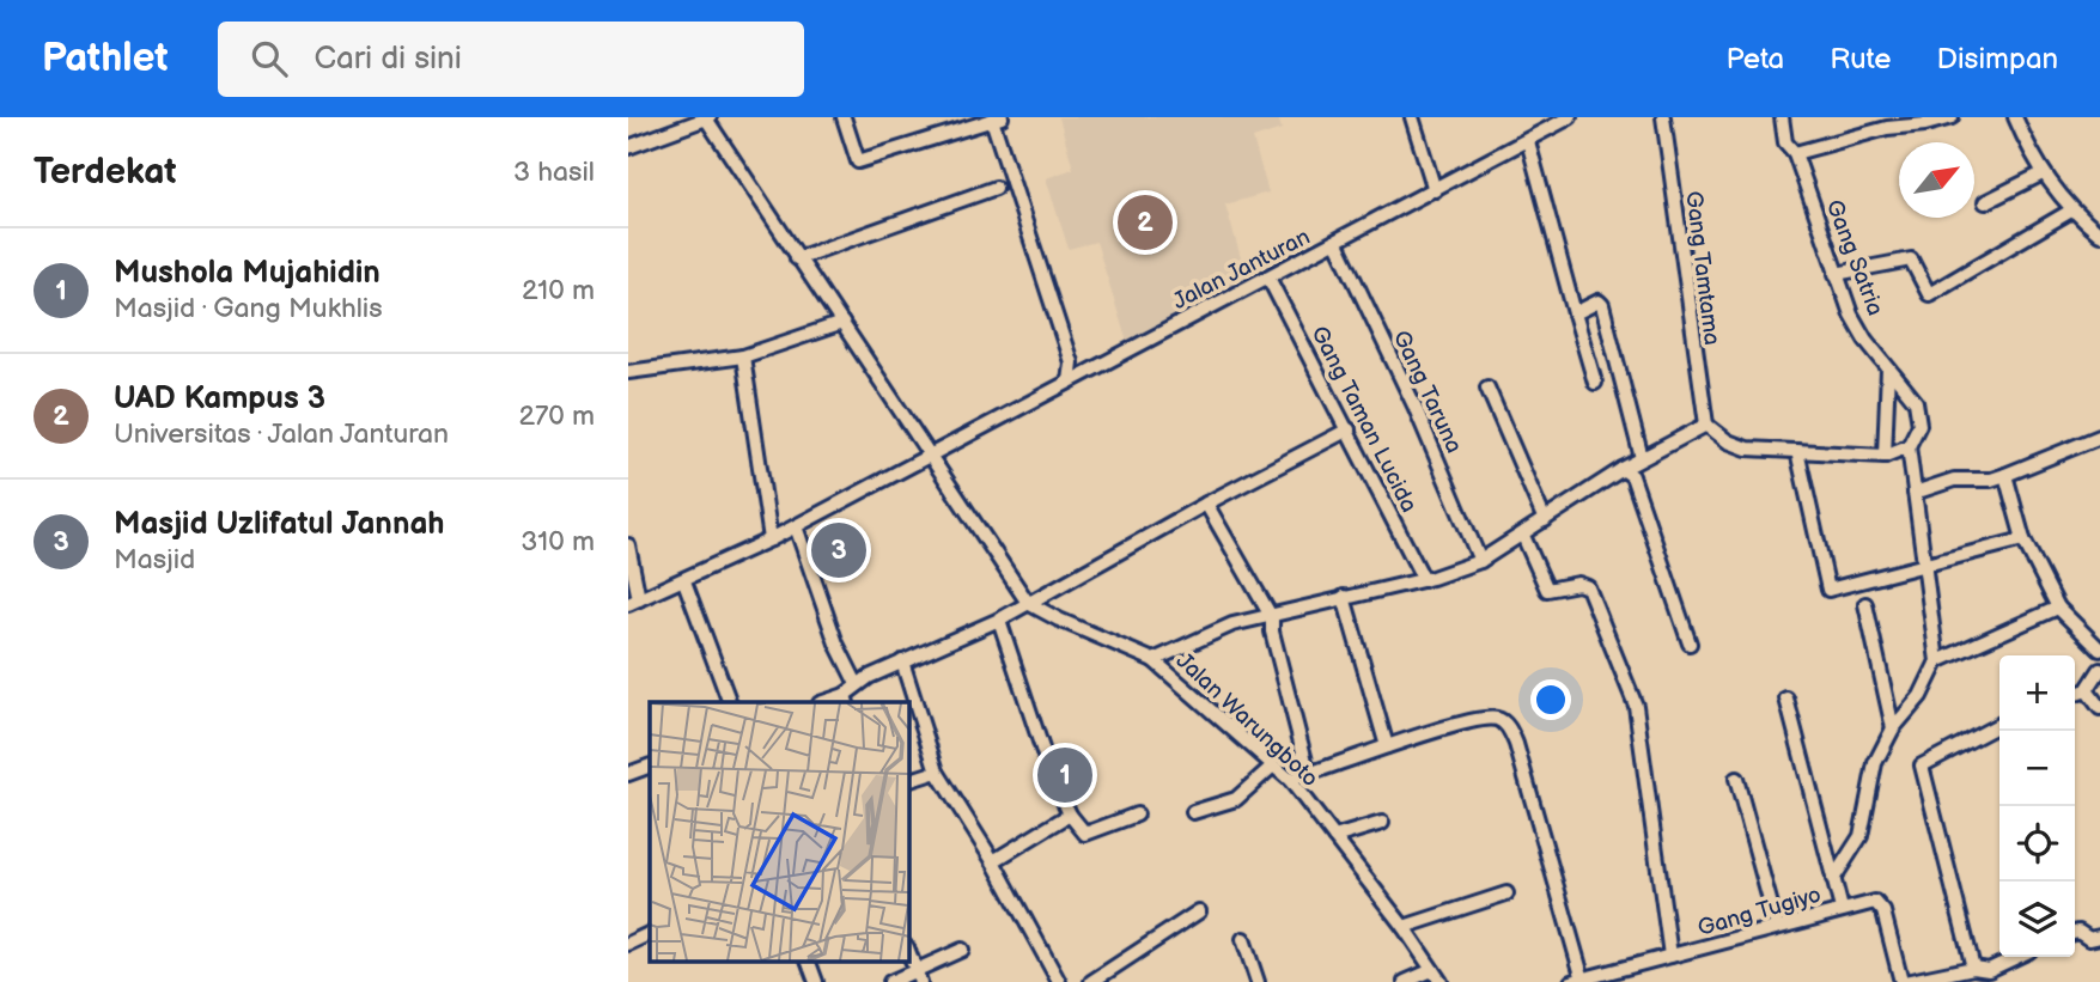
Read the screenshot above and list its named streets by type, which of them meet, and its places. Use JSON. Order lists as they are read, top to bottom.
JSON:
{
  "streets": {
    "street": [
      "Gang Satria",
      "Jalan Janturan",
      "Gang Tamtama",
      "Gang Taruna",
      "Gang Taman Lucida",
      "Jalan Warungboto",
      "Gang Tugiyo"
    ]
  },
  "crossings": [
    ["Jalan Janturan", "Gang Taruna"],
    ["Jalan Janturan", "Gang Taman Lucida"],
    ["Jalan Janturan", "Jalan Warungboto"]
  ],
  "north": "top right",
  "page": {
    "header": "Pathlet",
    "search": "Cari di sini",
    "nav": ["Peta", "Rute", "Disimpan"],
    "heading": ["Terdekat", "3 hasil"],
    "pins": ["2", "3", "1"],
    "list": [
      {
        "mark": "1",
        "name": "Mushola Mujahidin",
        "note": "Masjid · Gang Mukhlis",
        "value": "210 m"
      },
      {
        "mark": "2",
        "name": "UAD Kampus 3",
        "note": "Universitas · Jalan Janturan",
        "value": "270 m"
      },
      {
        "mark": "3",
        "name": "Masjid Uzlifatul Jannah",
        "note": "Masjid",
        "value": "310 m"
      }
    ],
    "map_buttons": ["+", "−"]
  }
}
